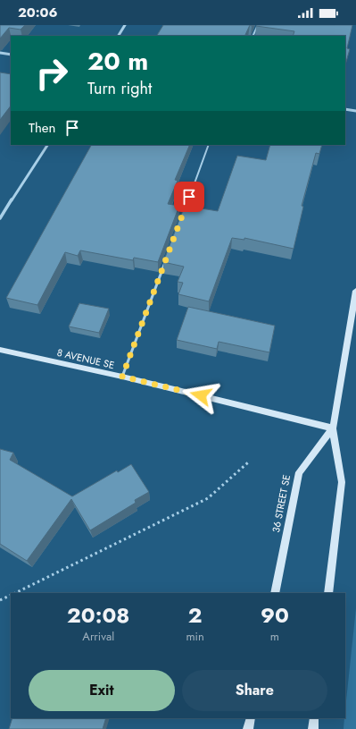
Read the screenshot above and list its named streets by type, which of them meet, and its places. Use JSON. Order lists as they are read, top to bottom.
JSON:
{
  "streets": {
    "main road": ["8 AVENUE SE", "36 STREET SE"]
  },
  "crossings": [
    ["8 AVENUE SE", "36 STREET SE"]
  ],
  "page": {
    "status": "20:06",
    "turn": ["20 m", "Turn right"],
    "then": "Then",
    "eta": [
      "20:08",
      "Arrival",
      "2",
      "min",
      "90",
      "m"
    ],
    "buttons": ["Exit", "Share"]
  }
}
